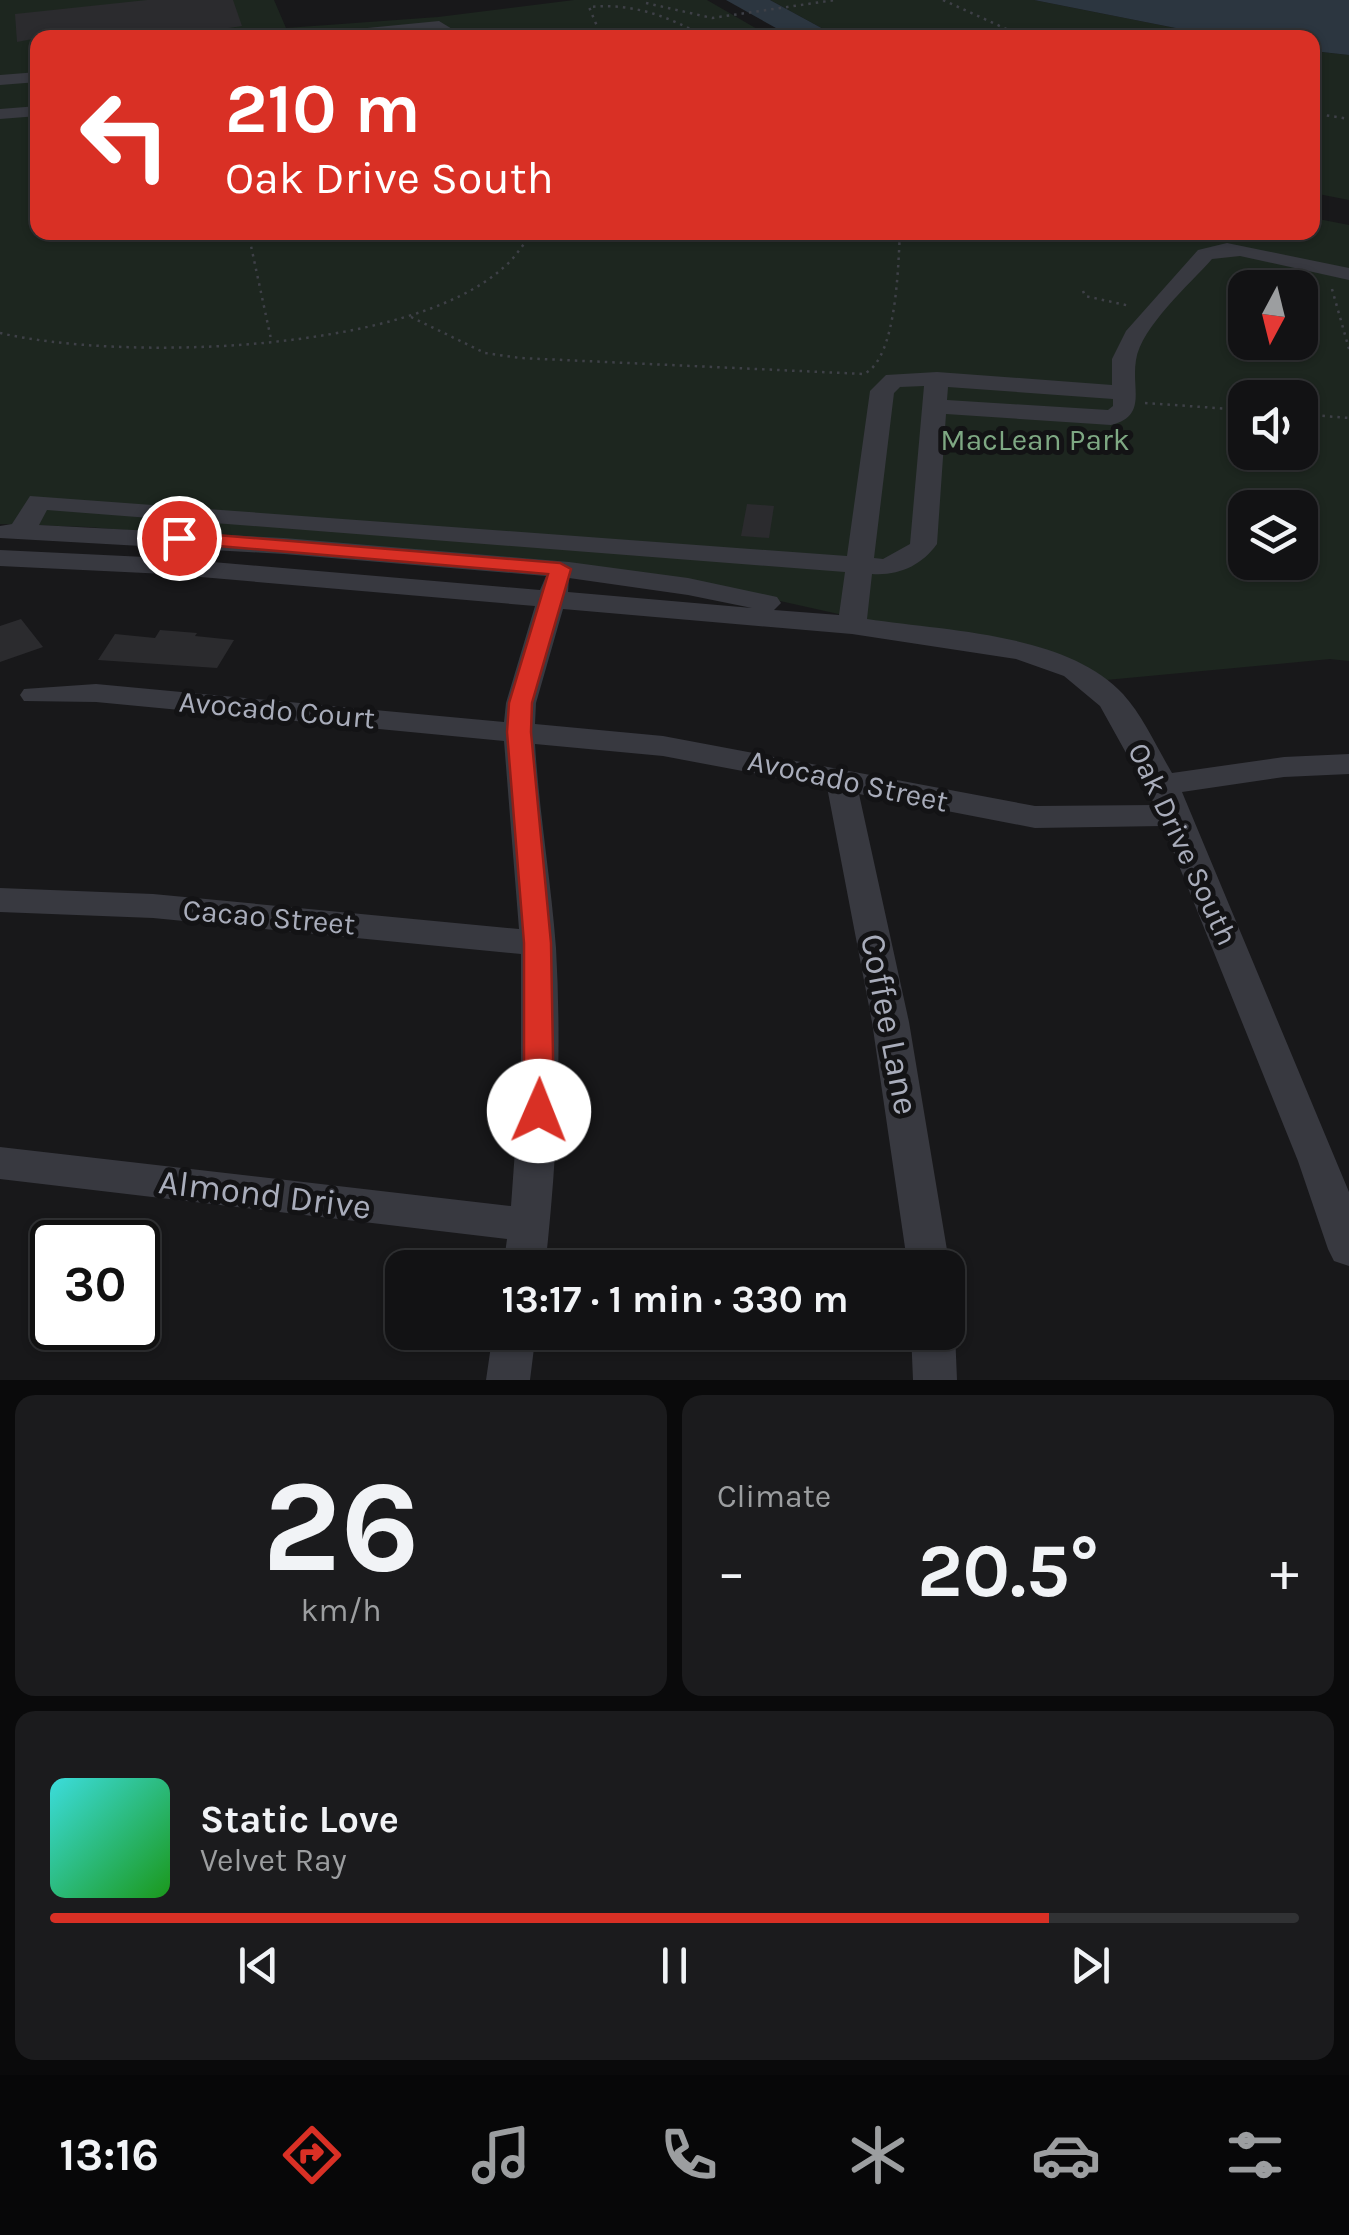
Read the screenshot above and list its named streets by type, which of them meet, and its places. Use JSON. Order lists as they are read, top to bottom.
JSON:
{
  "streets": {
    "street": [
      "Avocado Court",
      "Avocado Street",
      "Oak Drive South",
      "Cacao Street",
      "Coffee Lane",
      "Almond Drive"
    ]
  },
  "crossings": [
    ["Avocado Court", "Avocado Street"],
    ["Avocado Street", "Oak Drive South"],
    ["Avocado Street", "Coffee Lane"]
  ],
  "parks": ["MacLean Park"],
  "north": "bottom",
  "page": {
    "turn": ["210 m", "Oak Drive South"],
    "limit": "30",
    "trip": "13:17 · 1 min · 330 m",
    "tile": [
      ["26", "km/h"],
      "Climate"
    ],
    "heat": ["−", "20.5°", "+"],
    "song": ["Static Love", "Velvet Ray"],
    "tabs": "13:16"
  }
}
